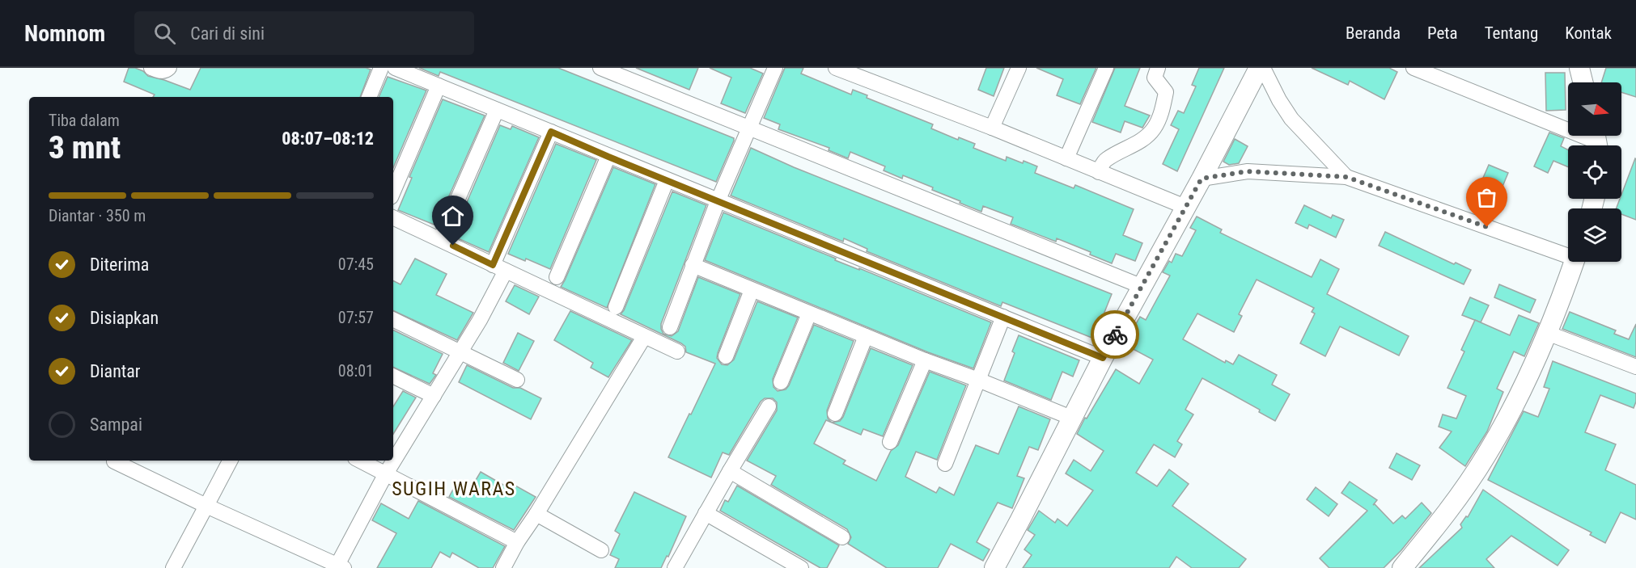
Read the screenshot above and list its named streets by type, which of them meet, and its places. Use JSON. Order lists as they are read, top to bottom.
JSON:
{
  "districts": ["SUGIH WARAS"],
  "north": "right",
  "page": {
    "header": "Nomnom",
    "search": "Cari di sini",
    "nav": [
      "Beranda",
      "Peta",
      "Tentang",
      "Kontak"
    ],
    "heading": ["3 mnt", "Tiba dalam", "08:07–08:12"],
    "bar": "Diantar · 350 m",
    "list": [
      ["Diterima", "07:45"],
      ["Disiapkan", "07:57"],
      ["Diantar", "08:01"],
      "Sampai"
    ]
  }
}
